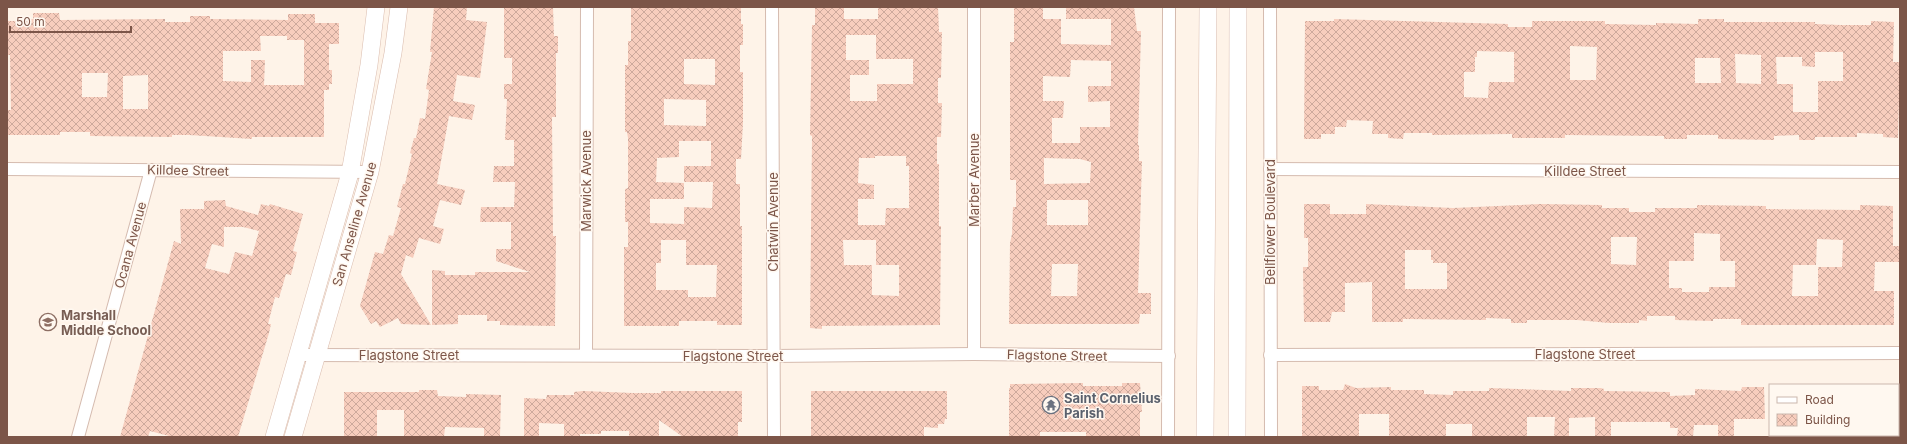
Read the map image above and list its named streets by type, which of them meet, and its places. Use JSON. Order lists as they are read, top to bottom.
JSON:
{
  "streets": {
    "street": [
      "Killdee Street",
      "Marber Avenue",
      "Marwick Avenue",
      "Chatwin Avenue",
      "Bellflower Boulevard",
      "San Anseline Avenue",
      "Ocana Avenue",
      "Flagstone Street"
    ]
  },
  "crossings": [
    ["Killdee Street", "Bellflower Boulevard"],
    ["Killdee Street", "San Anseline Avenue"],
    ["Killdee Street", "Ocana Avenue"],
    ["Marber Avenue", "Flagstone Street"],
    ["Marwick Avenue", "Flagstone Street"],
    ["Chatwin Avenue", "Flagstone Street"],
    ["Bellflower Boulevard", "Flagstone Street"],
    ["San Anseline Avenue", "Flagstone Street"]
  ],
  "places": {
    "school or university": ["Marshall Middle School"],
    "temple": ["Saint Cornelius Parish"]
  },
  "legend": ["Road", "Building"],
  "scale_bar": "50 m"
}
